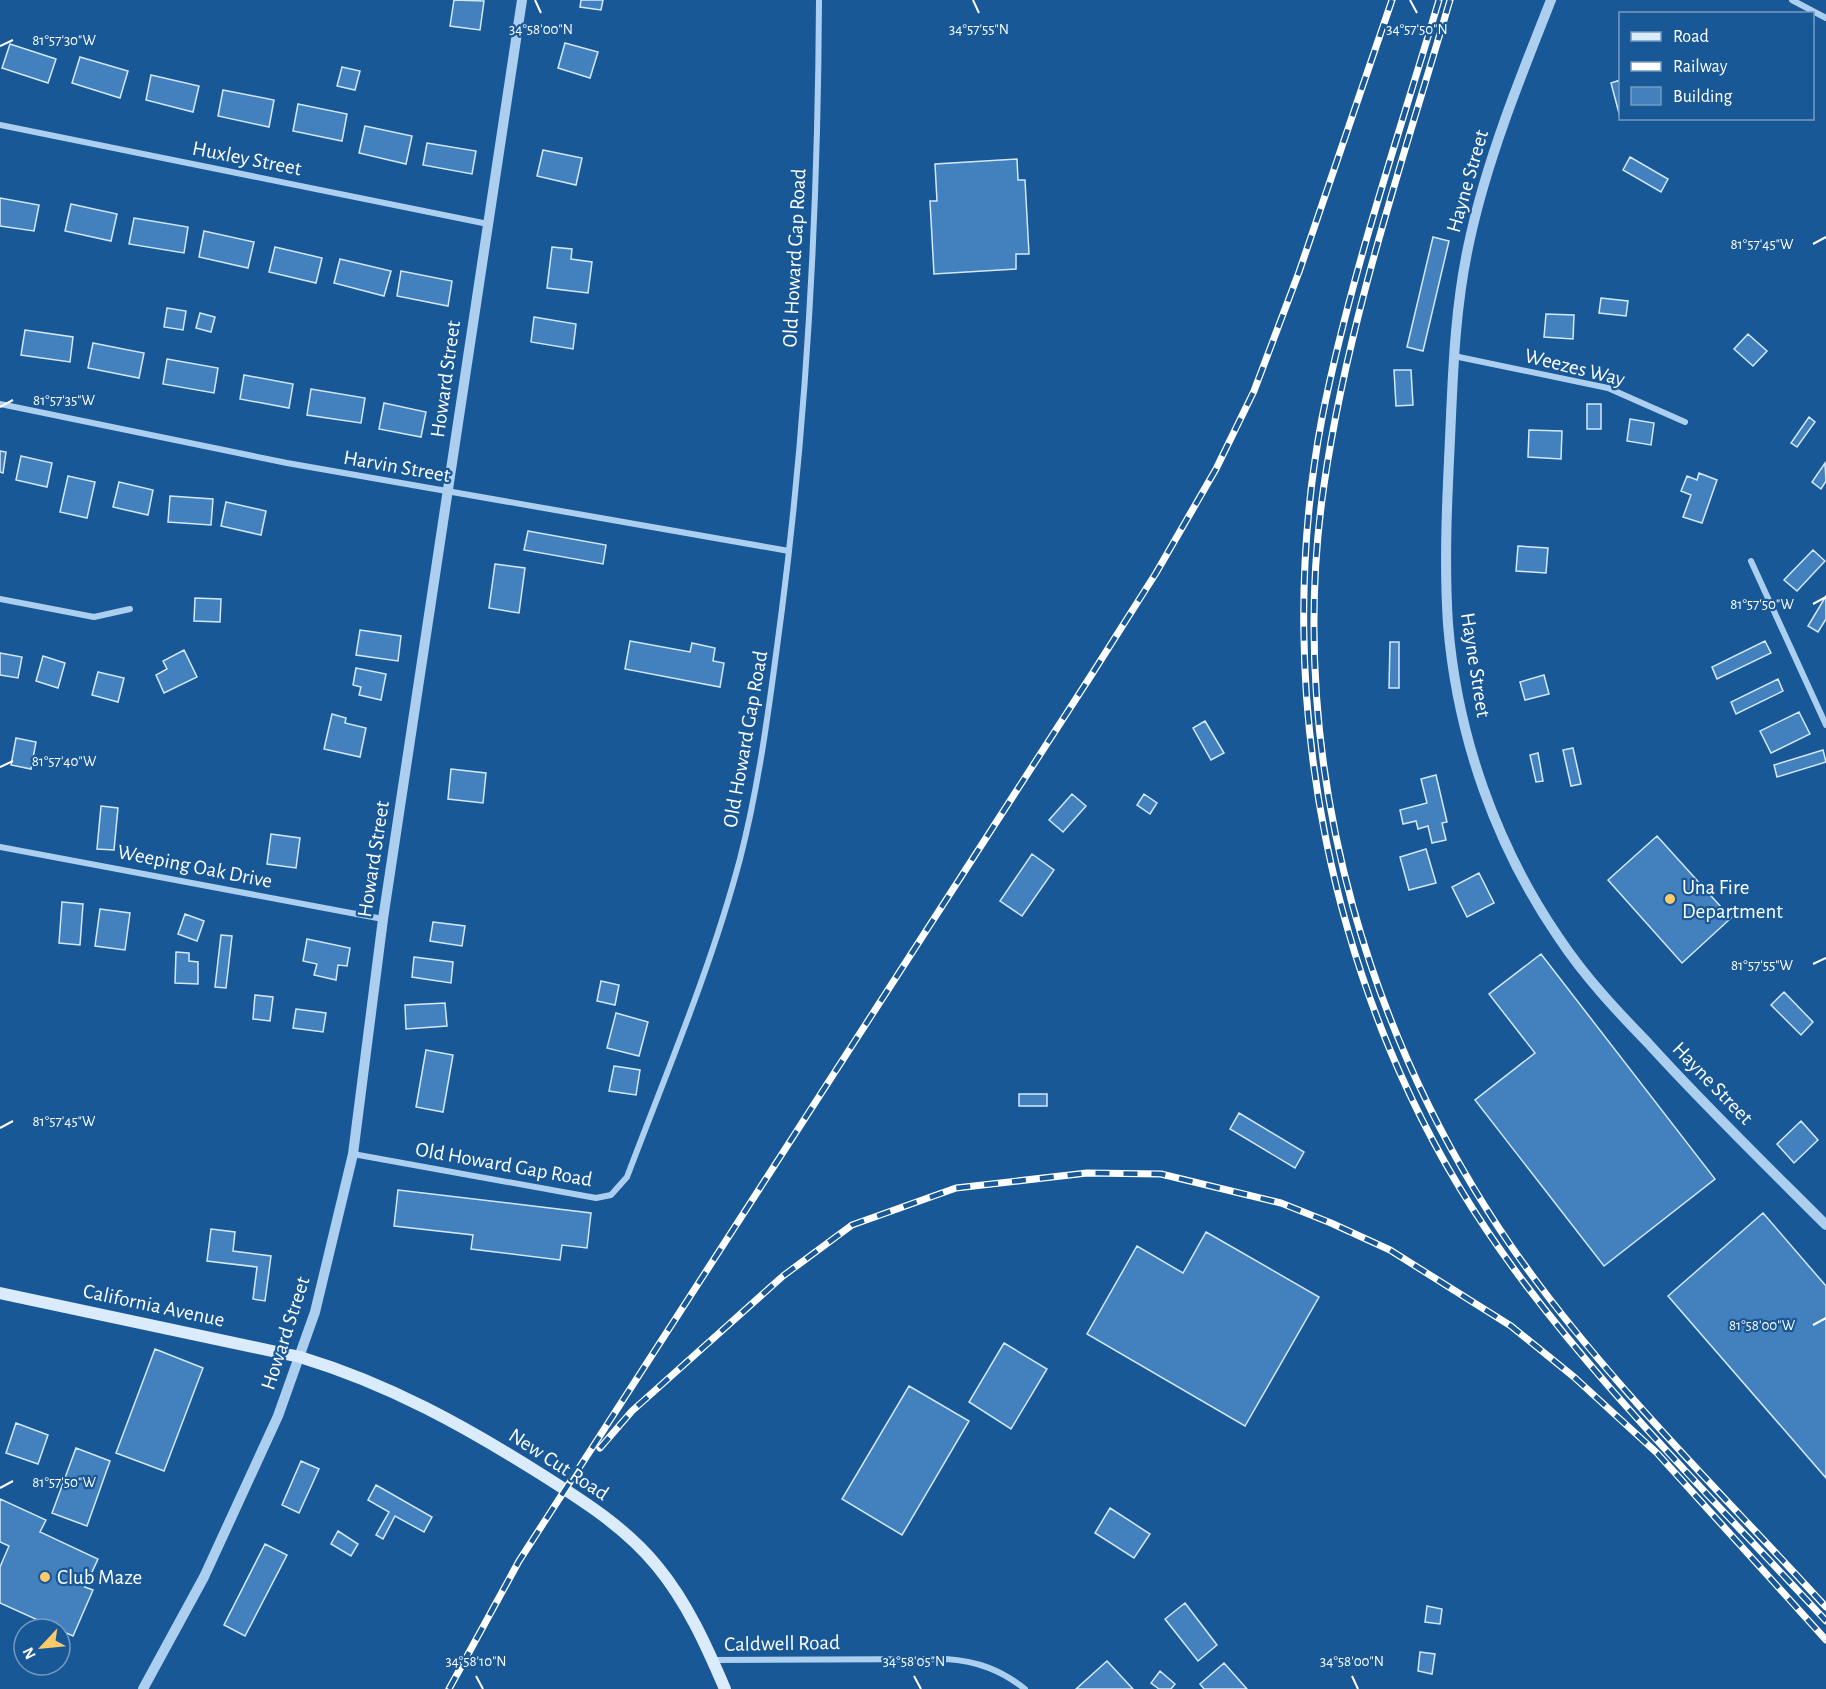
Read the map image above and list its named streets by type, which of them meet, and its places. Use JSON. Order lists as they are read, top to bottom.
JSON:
{
  "streets": {
    "main road": ["California Avenue", "New Cut Road"],
    "street": [
      "Huxley Street",
      "Hayne Street",
      "Old Howard Gap Road",
      "Weezes Way",
      "Howard Street",
      "Harvin Street",
      "Weeping Oak Drive",
      "Caldwell Road"
    ]
  },
  "crossings": [
    ["Huxley Street", "Howard Street"],
    ["Hayne Street", "Weezes Way"],
    ["Old Howard Gap Road", "Howard Street"],
    ["Old Howard Gap Road", "Harvin Street"],
    ["Howard Street", "Harvin Street"],
    ["Howard Street", "Weeping Oak Drive"],
    ["Howard Street", "California Avenue"],
    ["Howard Street", "New Cut Road"],
    ["California Avenue", "New Cut Road"],
    ["New Cut Road", "Caldwell Road"]
  ],
  "places": ["Una Fire Department", "Club Maze"],
  "legend": ["Road", "Railway", "Building"],
  "north": "bottom left",
  "coordinates": [
    "34°58'00\"N",
    "34°57'55\"N",
    "34°57'50\"N",
    "81°57'30\"W",
    "81°57'45\"W",
    "81°57'35\"W",
    "81°57'50\"W",
    "81°57'40\"W",
    "81°57'55\"W",
    "81°58'00\"W",
    "34°58'10\"N",
    "34°58'05\"N"
  ]
}
